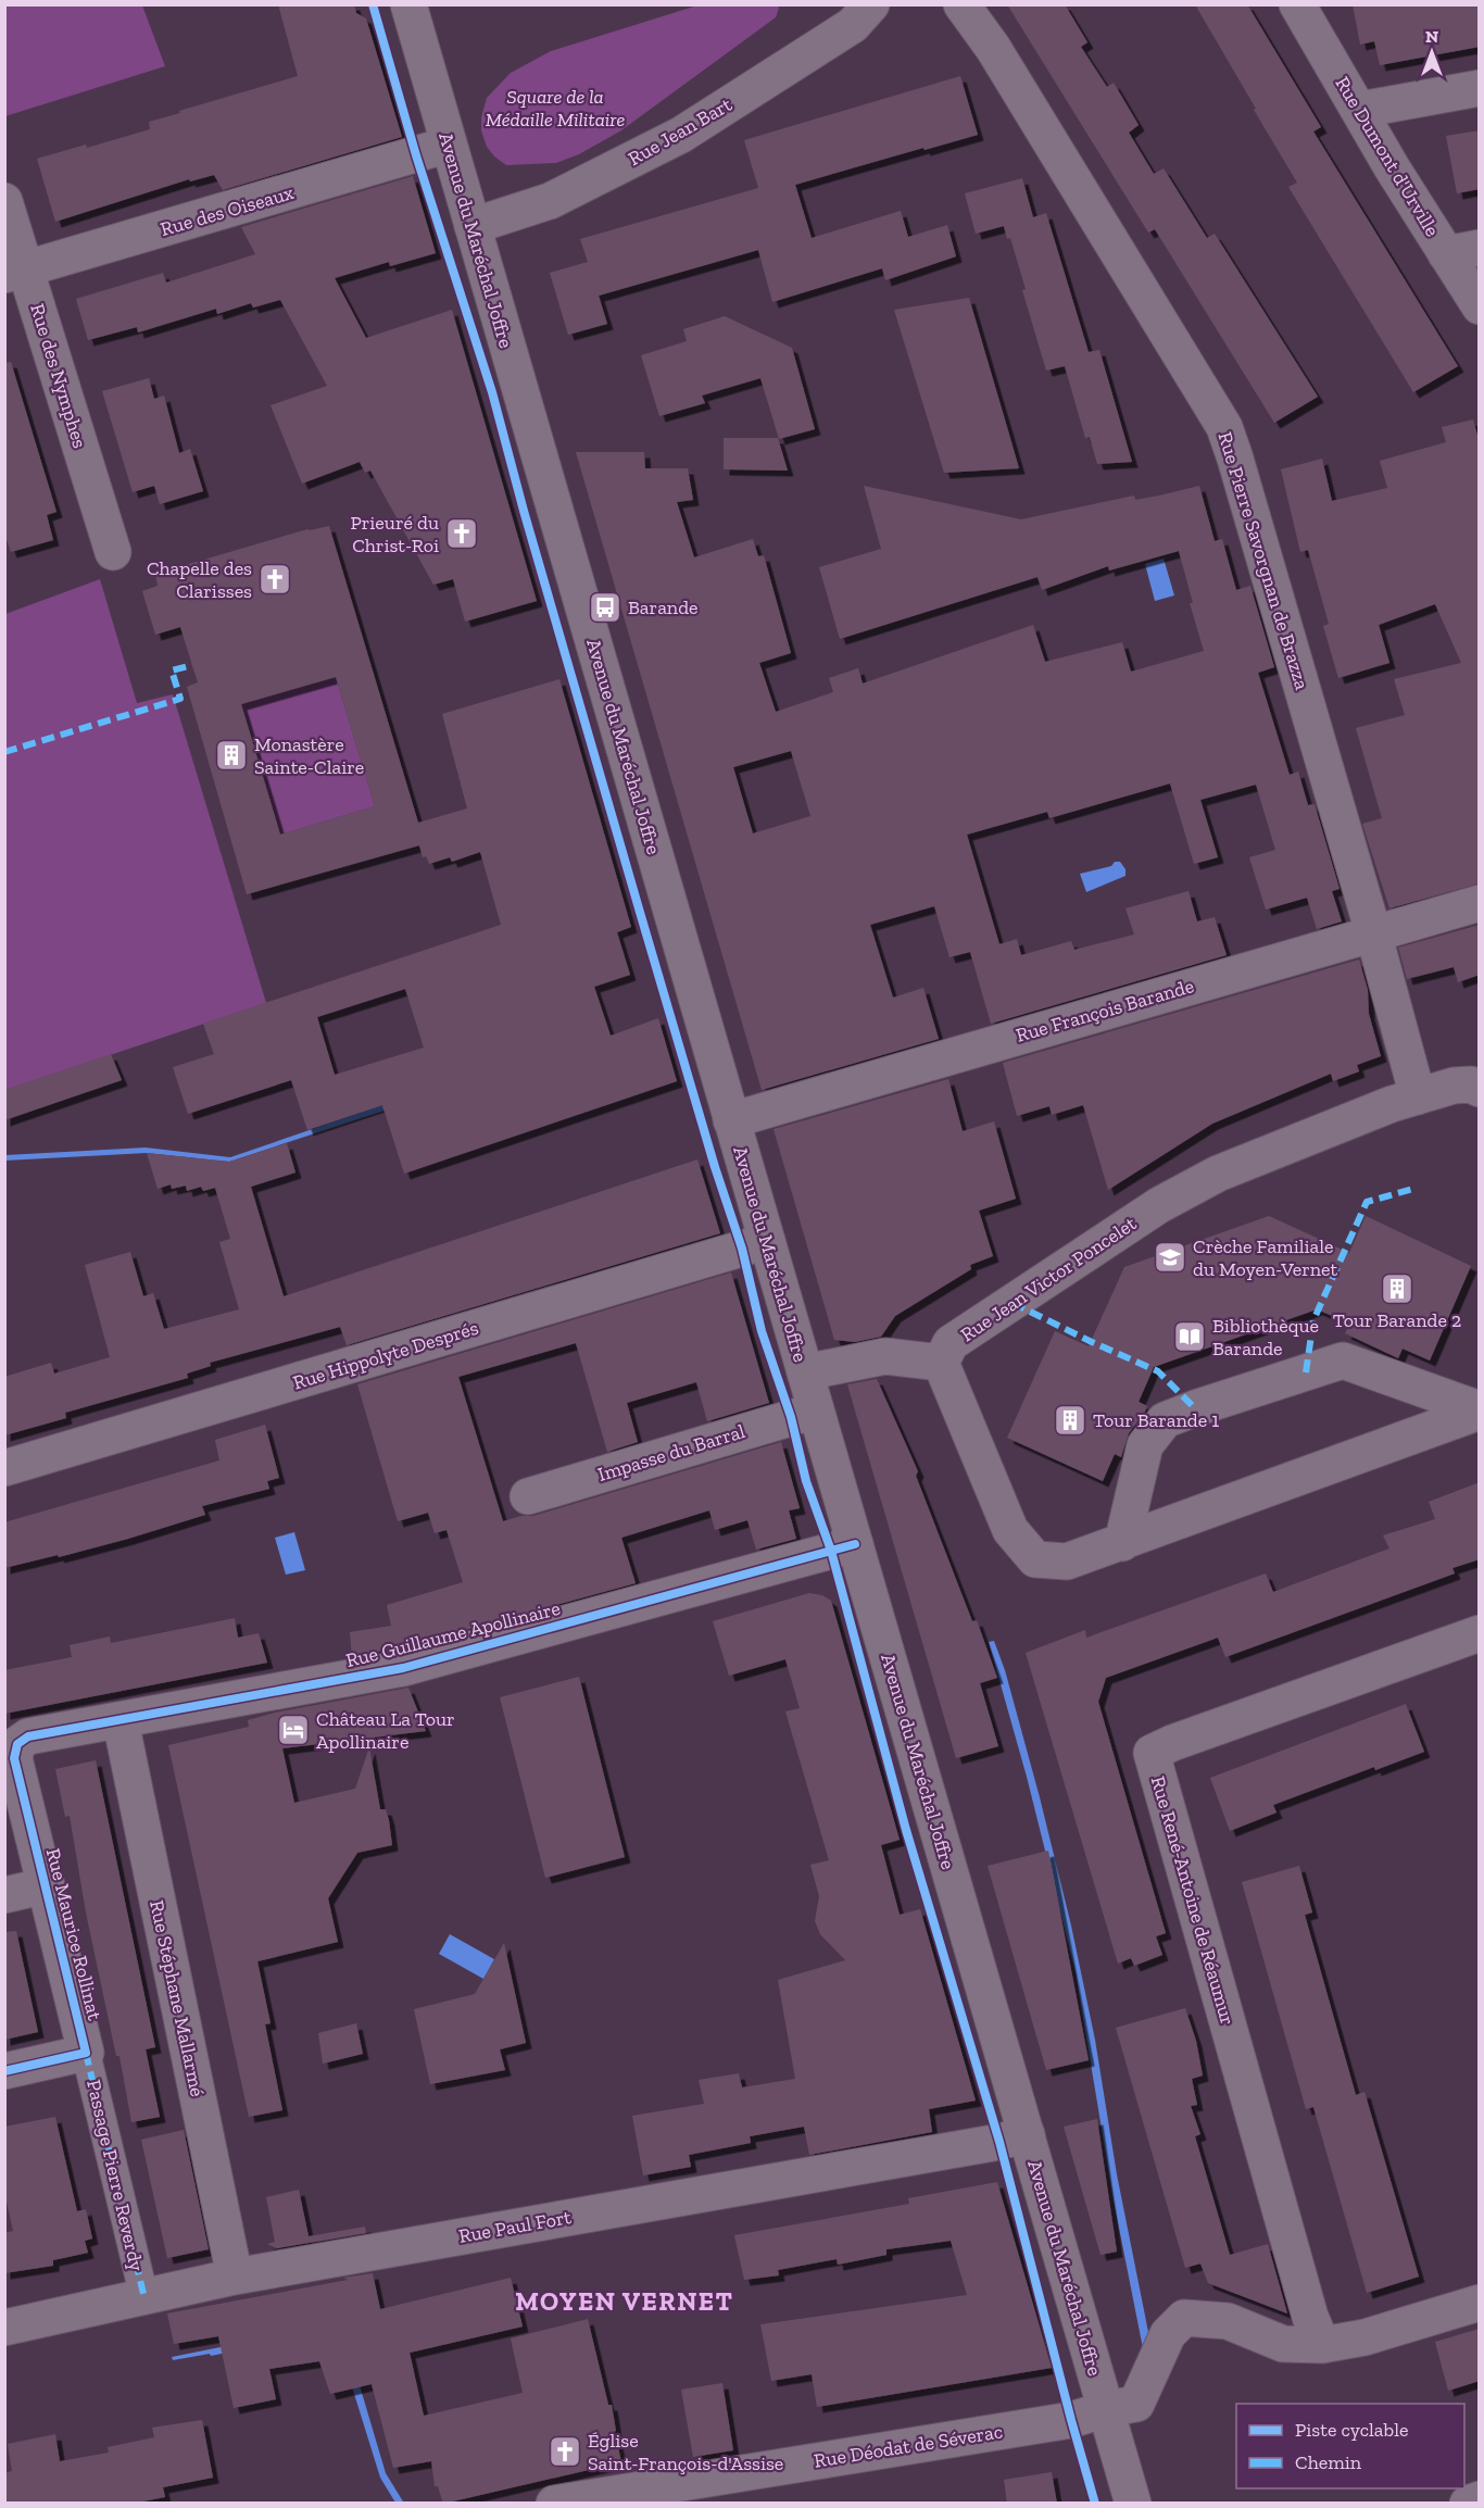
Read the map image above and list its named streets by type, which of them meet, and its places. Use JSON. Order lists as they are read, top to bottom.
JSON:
{
  "streets": {
    "street": [
      "Rue Jean Bart",
      "Rue Dumont d'Urville",
      "Rue des Oiseaux",
      "Avenue du Maréchal Joffre",
      "Rue des Nymphes",
      "Rue Pierre Savorgnan de Brazza",
      "Rue François Barande",
      "Rue Jean Victor Poncelet",
      "Rue Hippolyte Després",
      "Impasse du Barral",
      "Rue Guillaume Apollinaire",
      "Rue René-Antoine de Réaumur",
      "Rue Maurice Rollinat",
      "Rue Stéphane Mallarmé",
      "Passage Pierre Reverdy",
      "Rue Paul Fort",
      "Rue Déodat de Séverac"
    ]
  },
  "crossings": [
    ["Rue Jean Bart", "Avenue du Maréchal Joffre"],
    ["Rue des Oiseaux", "Avenue du Maréchal Joffre"],
    ["Rue des Oiseaux", "Rue des Nymphes"],
    ["Avenue du Maréchal Joffre", "Rue François Barande"],
    ["Avenue du Maréchal Joffre", "Rue Hippolyte Després"],
    ["Avenue du Maréchal Joffre", "Impasse du Barral"],
    ["Avenue du Maréchal Joffre", "Rue Guillaume Apollinaire"],
    ["Avenue du Maréchal Joffre", "Rue Paul Fort"],
    ["Avenue du Maréchal Joffre", "Rue Déodat de Séverac"],
    ["Rue Pierre Savorgnan de Brazza", "Rue François Barande"],
    ["Rue Pierre Savorgnan de Brazza", "Rue Jean Victor Poncelet"],
    ["Rue Guillaume Apollinaire", "Rue Maurice Rollinat"],
    ["Rue Guillaume Apollinaire", "Rue Stéphane Mallarmé"],
    ["Rue Maurice Rollinat", "Passage Pierre Reverdy"],
    ["Rue Stéphane Mallarmé", "Rue Paul Fort"],
    ["Passage Pierre Reverdy", "Rue Paul Fort"]
  ],
  "districts": ["MOYEN VERNET"],
  "parks": ["Square de la Médaille Militaire"],
  "places": {
    "church": ["Prieuré du Christ-Roi", "Chapelle des Clarisses", "Église Saint-François-d'Assise"],
    "bus stop": ["Barande"],
    "building": ["Monastère Sainte-Claire", "Tour Barande 2", "Tour Barande 1"],
    "school or university": ["Crèche Familiale du Moyen-Vernet"],
    "library": ["Bibliothèque Barande"],
    "hotel": ["Château La Tour Apollinaire"]
  },
  "legend": ["Piste cyclable", "Chemin"],
  "north": "top"
}
